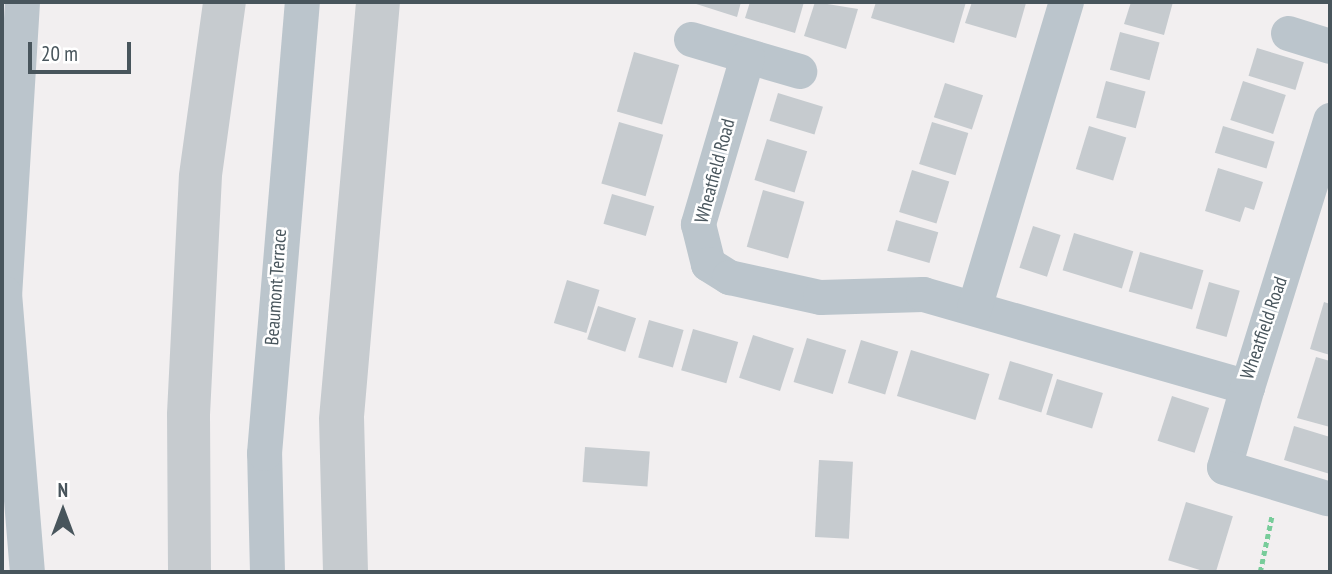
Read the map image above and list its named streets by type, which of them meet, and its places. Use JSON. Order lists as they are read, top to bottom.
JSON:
{
  "streets": {
    "street": ["Wheatfield Road", "Beaumont Terrace"]
  },
  "scale_bar": "20 m",
  "north": "top"
}
